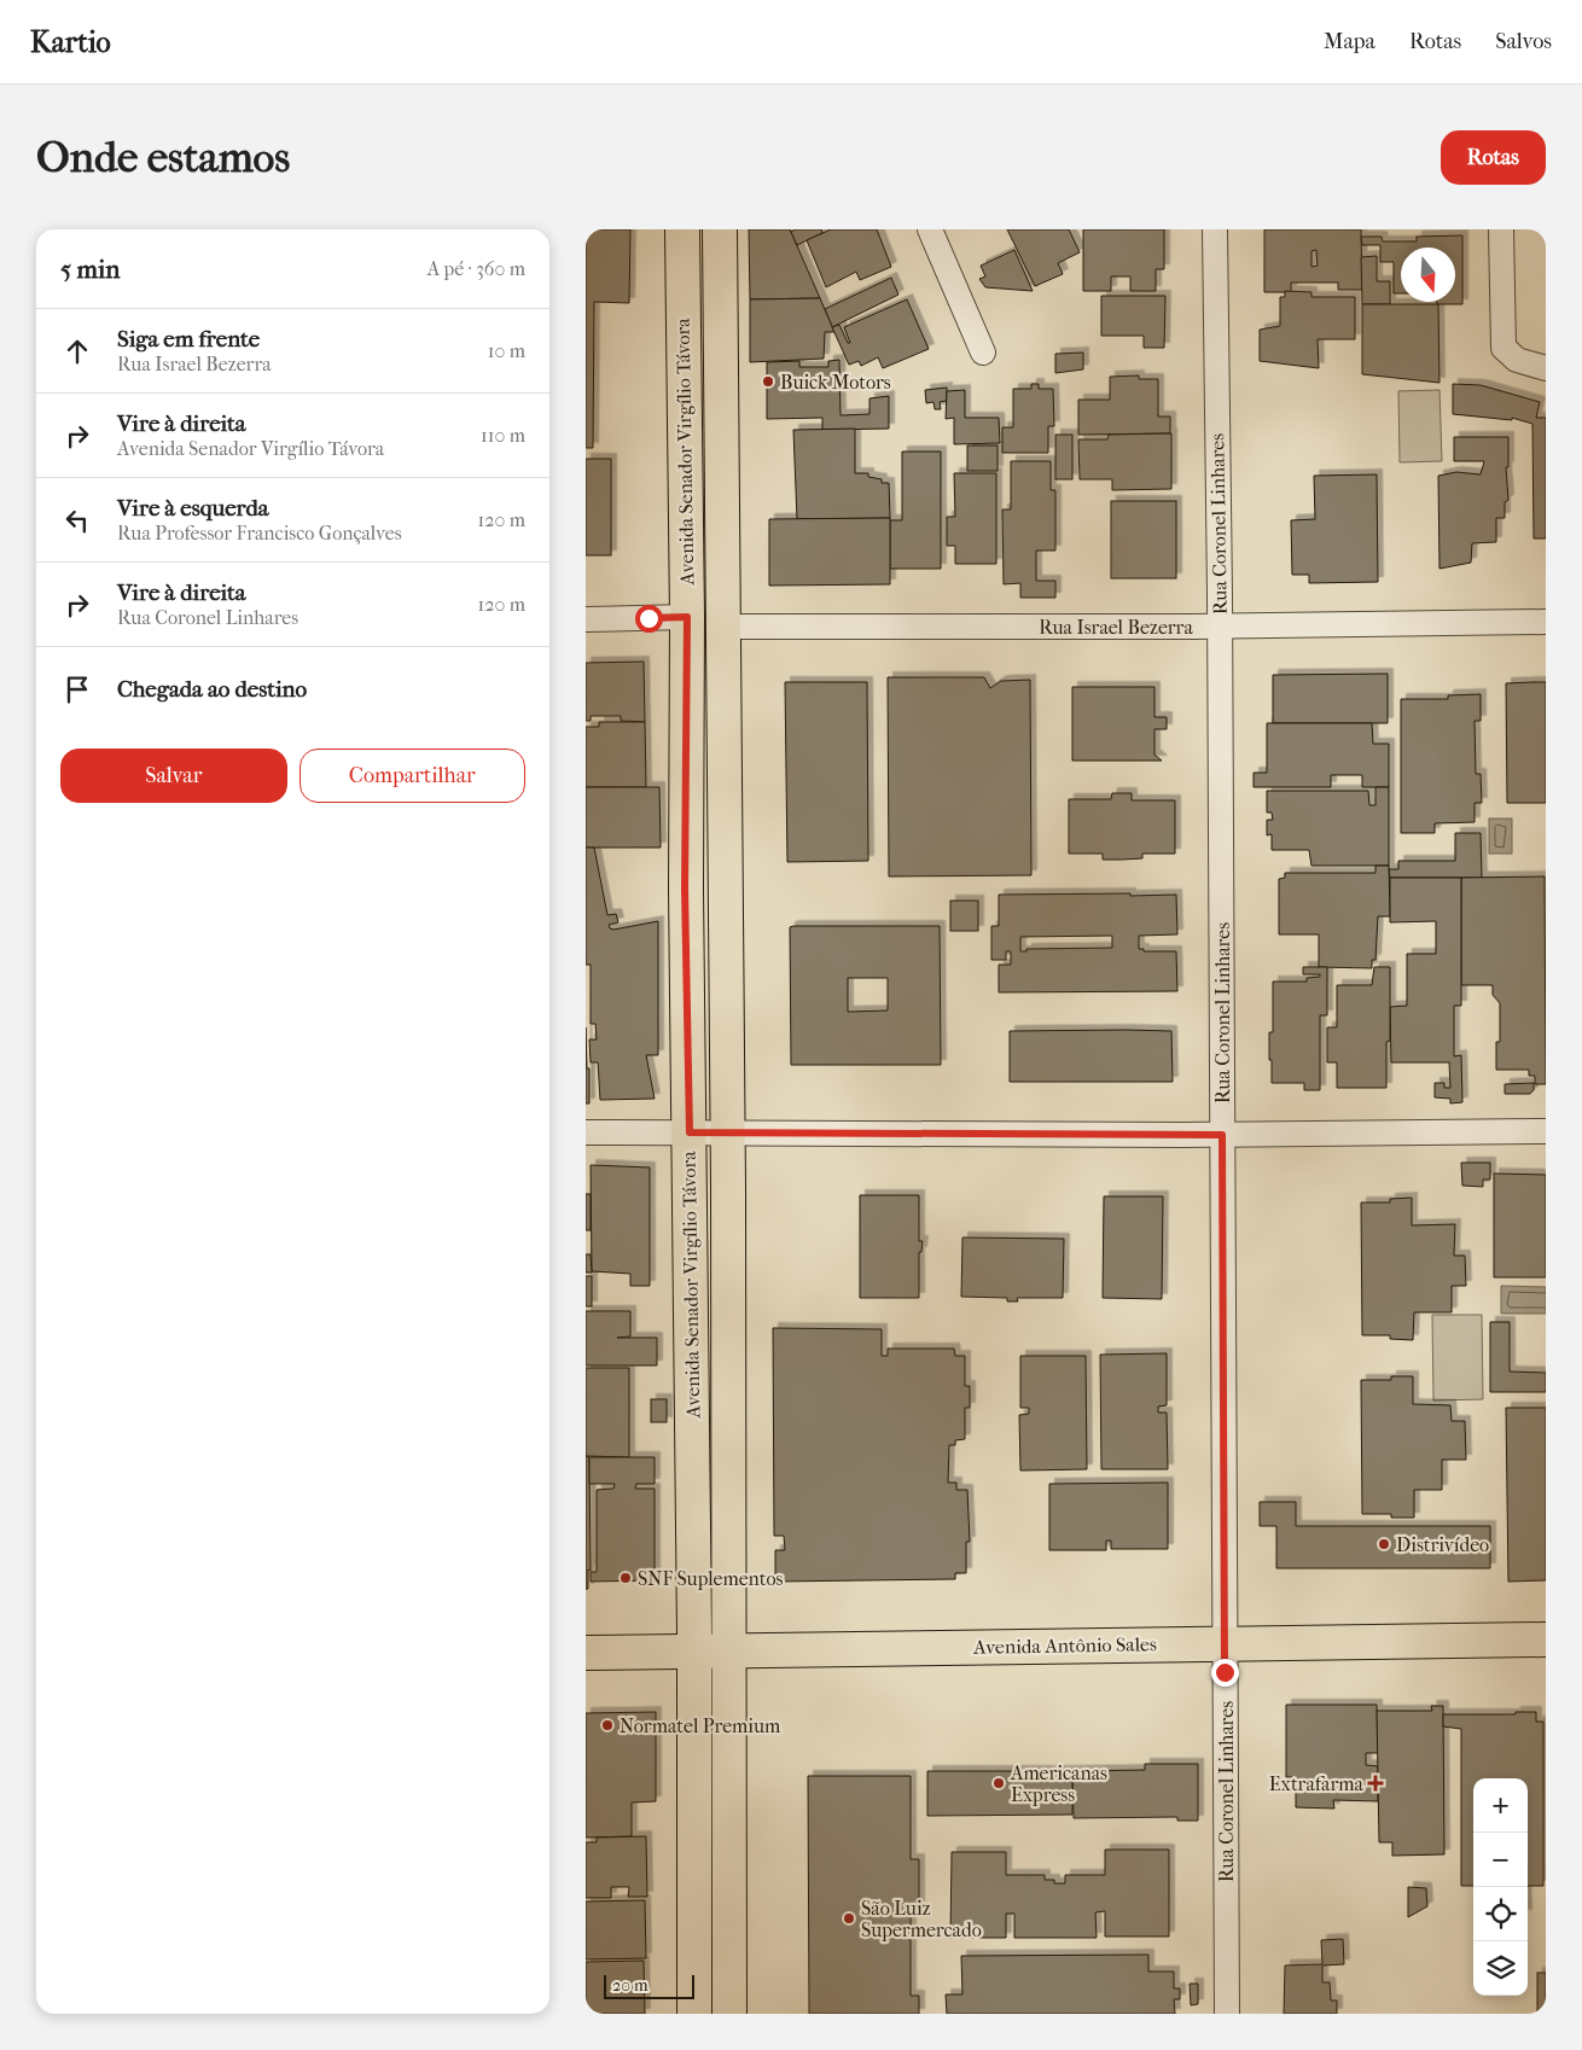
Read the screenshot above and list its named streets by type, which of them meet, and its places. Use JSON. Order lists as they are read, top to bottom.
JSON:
{
  "streets": {
    "main road": ["Avenida Senador Virgílio Távora", "Avenida Antônio Sales"],
    "street": ["Rua Coronel Linhares", "Rua Israel Bezerra"]
  },
  "crossings": [
    ["Avenida Senador Virgílio Távora", "Rua Israel Bezerra"],
    ["Avenida Senador Virgílio Távora", "Avenida Antônio Sales"],
    ["Rua Coronel Linhares", "Rua Israel Bezerra"],
    ["Rua Coronel Linhares", "Avenida Antônio Sales"]
  ],
  "places": {
    "other": [
      "Buick Motors",
      "Distrivídeo",
      "SNF Suplementos",
      "Normatel Premium",
      "Americanas Express",
      "São Luiz Supermercado"
    ],
    "health": ["Extrafarma"]
  },
  "scale_bar": "20 m",
  "north": "bottom",
  "page": {
    "header": "Kartio",
    "nav": ["Mapa", "Rotas", "Salvos"],
    "buttons": [
      "Rotas",
      ["Salvar", "Compartilhar"]
    ],
    "title": "Onde estamos",
    "heading": ["5 min", "A pé · 360 m"],
    "list": [
      ["Siga em frente", "Rua Israel Bezerra", "10 m"],
      ["Vire à direita", "Avenida Senador Virgílio Távora", "110 m"],
      ["Vire à esquerda", "Rua Professor Francisco Gonçalves", "120 m"],
      ["Vire à direita", "Rua Coronel Linhares", "120 m"],
      "Chegada ao destino"
    ],
    "map_buttons": ["+", "−"],
    "scale": "20 m"
  }
}
